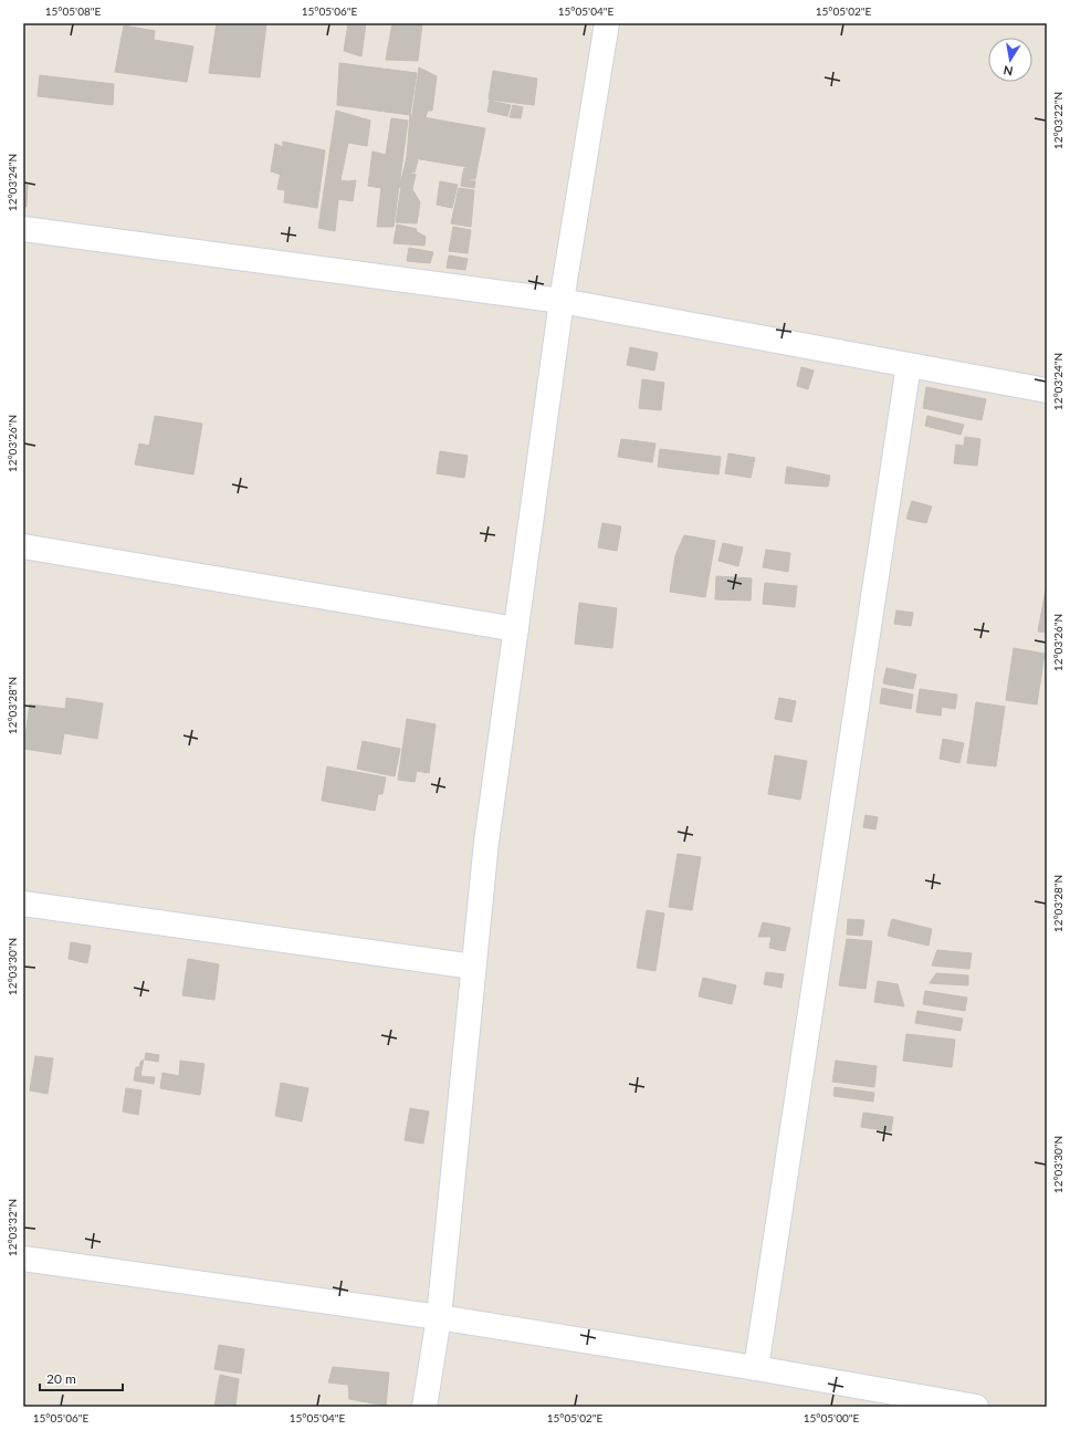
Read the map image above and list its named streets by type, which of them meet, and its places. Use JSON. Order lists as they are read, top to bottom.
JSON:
{
  "scale_bar": "20 m",
  "north": "bottom",
  "coordinates": [
    "15°05'08\"E",
    "15°05'06\"E",
    "15°05'04\"E",
    "15°05'02\"E",
    "12°03'22\"N",
    "12°03'24\"N",
    "12°03'26\"N",
    "12°03'28\"N",
    "12°03'30\"N",
    "12°03'32\"N",
    "15°05'00\"E"
  ]
}
